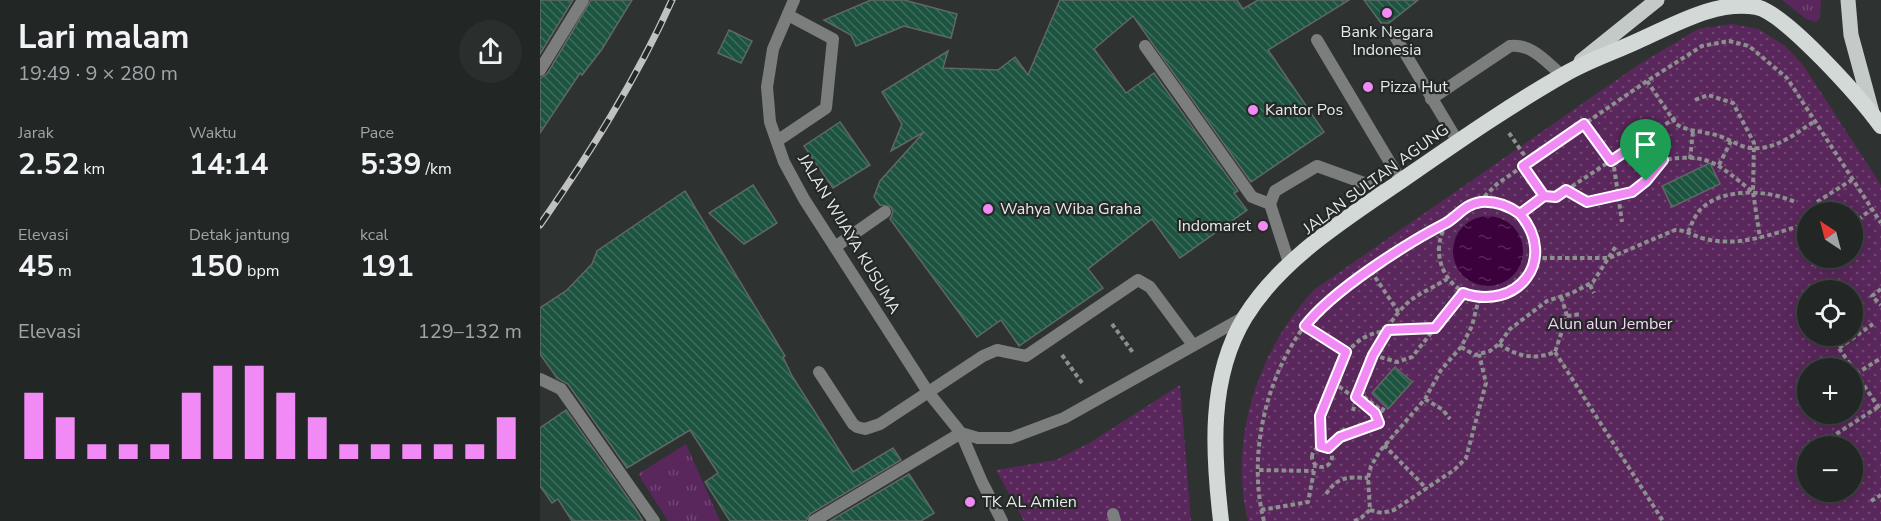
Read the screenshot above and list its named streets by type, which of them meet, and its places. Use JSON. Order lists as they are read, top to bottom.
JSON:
{
  "streets": {
    "highway": ["JALAN SULTAN AGUNG"],
    "street": ["JALAN WIJAYA KUSUMA"]
  },
  "parks": ["Alun alun Jember"],
  "places": [
    "Bank Negara Indonesia",
    "Pizza Hut",
    "Kantor Pos",
    "Wahya Wiba Graha",
    "Indomaret",
    "TK AL Amien"
  ],
  "north": "top left",
  "page": {
    "heading": ["Lari malam", "19:49 · 9 × 280 m"],
    "stats": [
      ["Jarak", "2.52 km"],
      ["Waktu", "14:14"],
      ["Pace", "5:39 /km"],
      ["Elevasi", "45 m"],
      ["Detak jantung", "150 bpm"],
      ["kcal", "191"]
    ],
    "map_buttons": ["+", "−"],
    "chart": ["Elevasi", "129–132 m"]
  }
}
